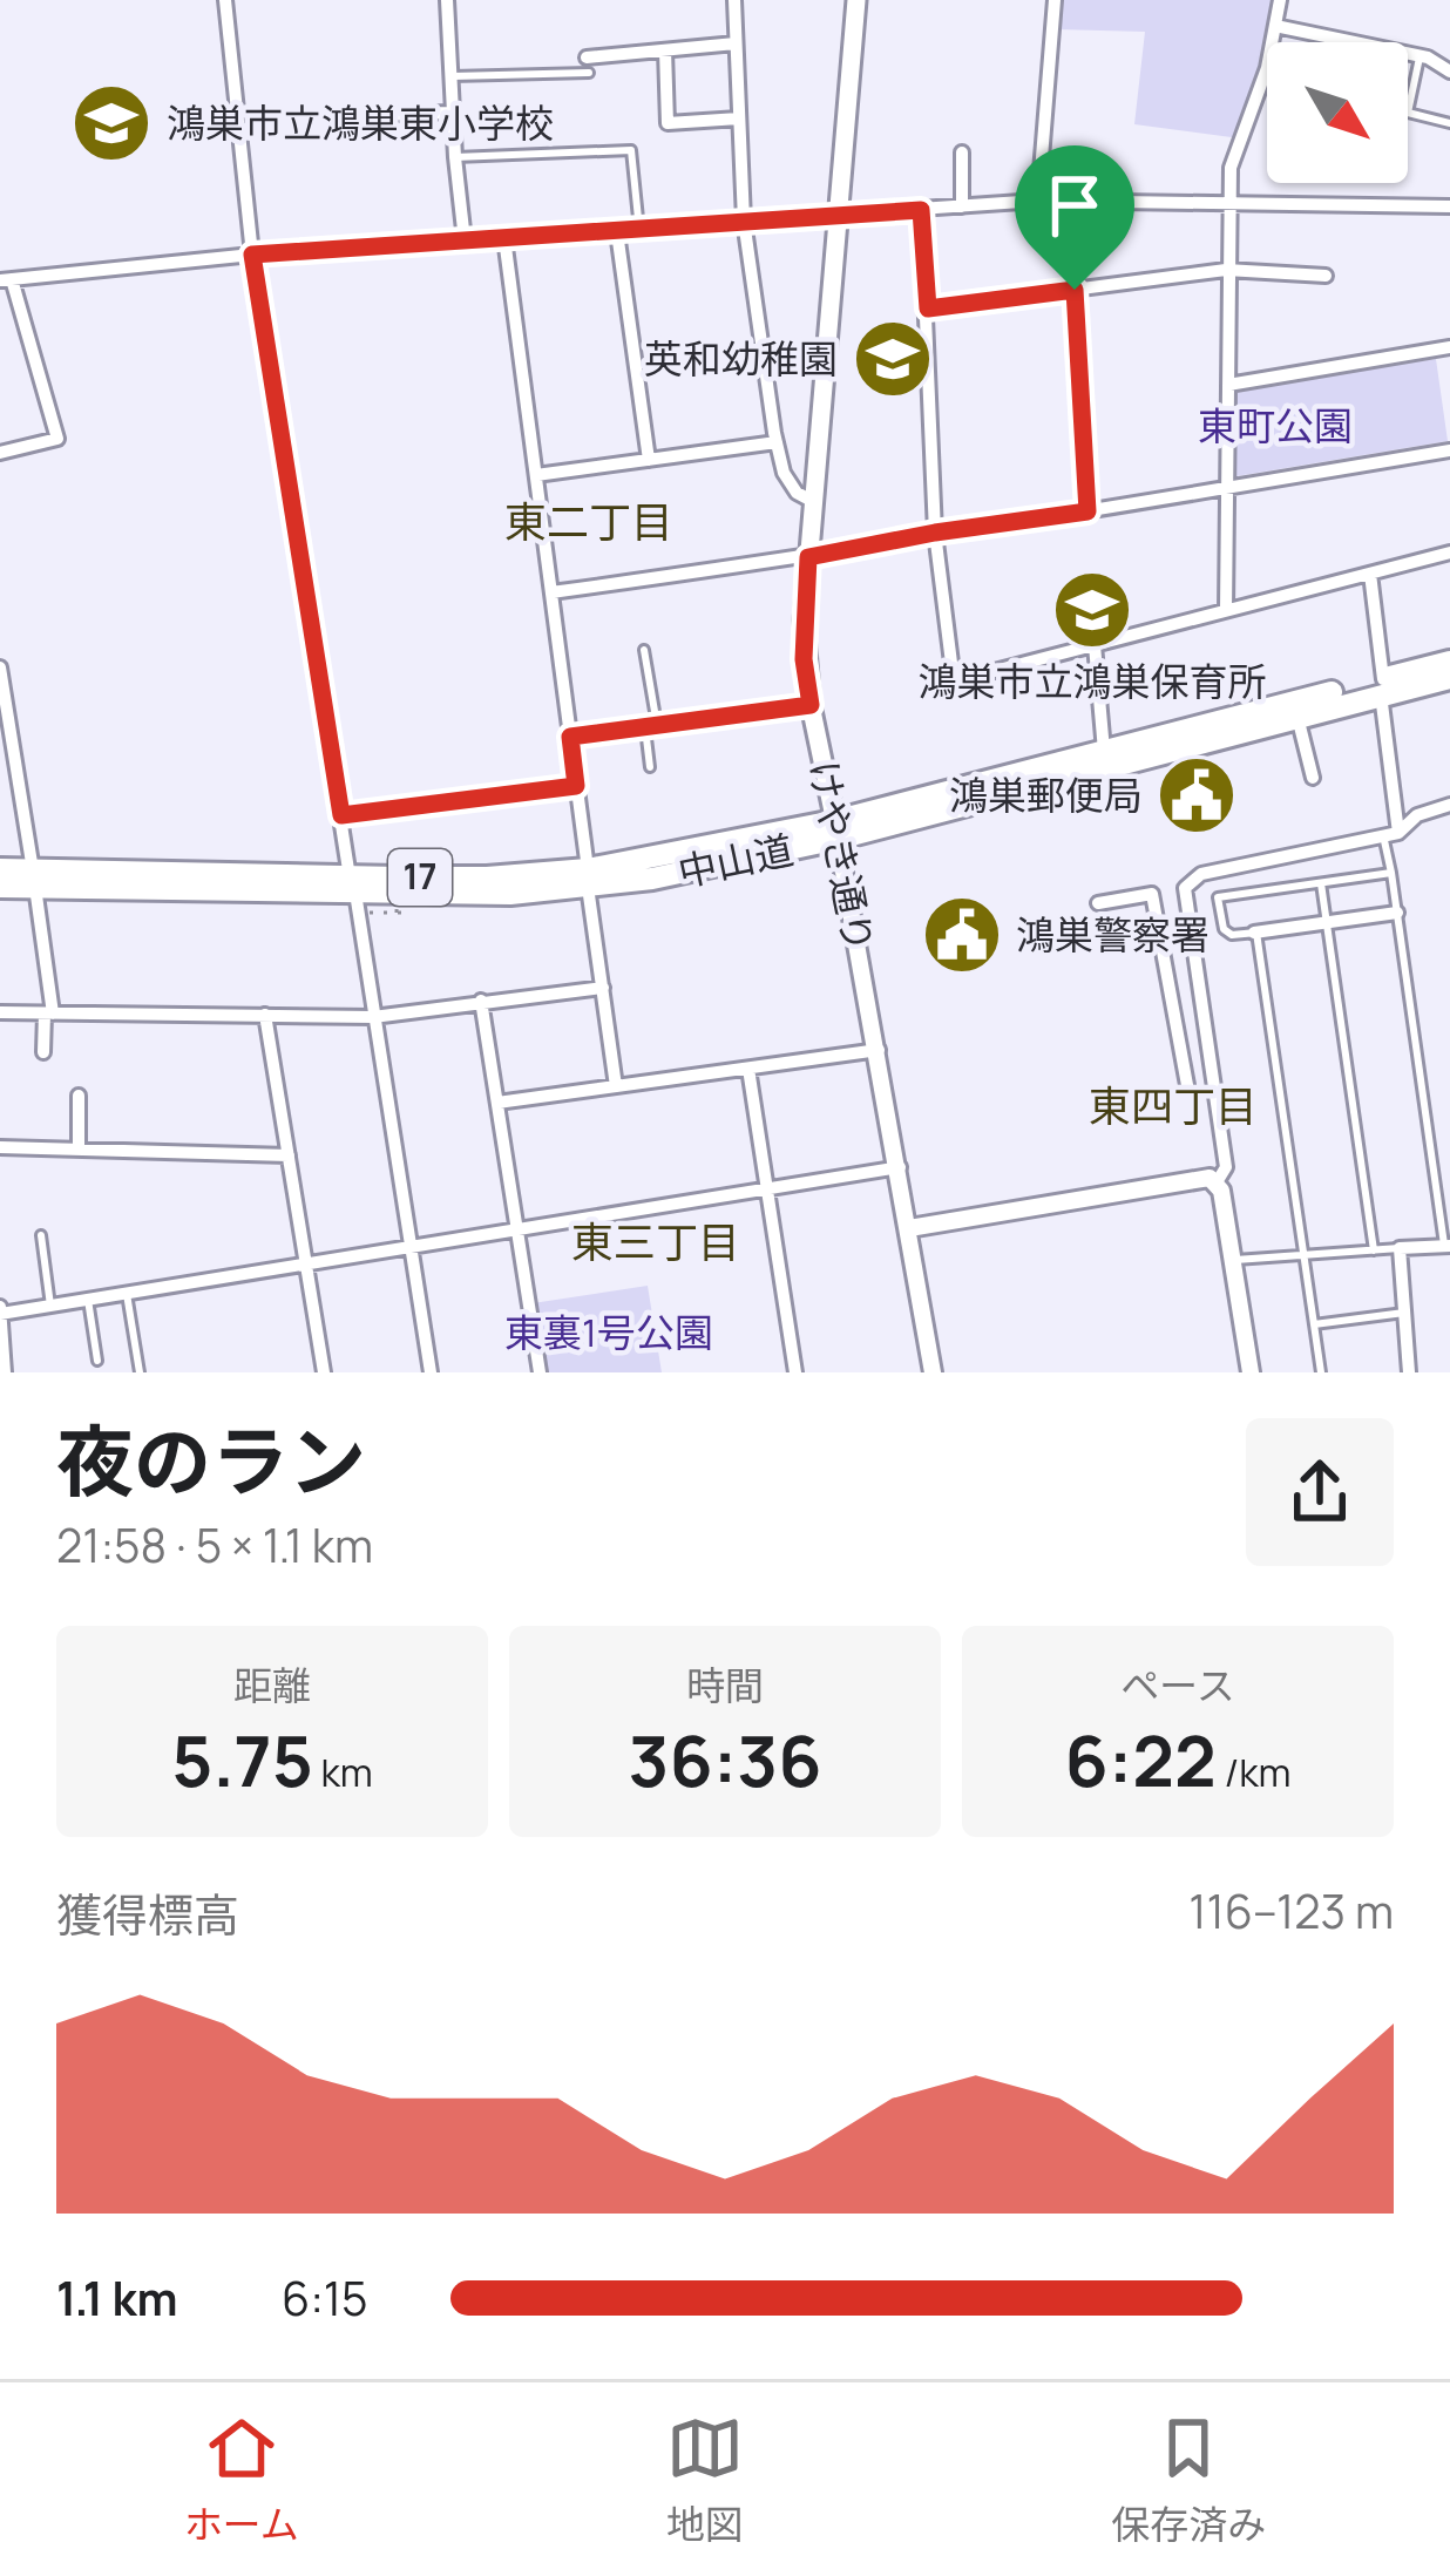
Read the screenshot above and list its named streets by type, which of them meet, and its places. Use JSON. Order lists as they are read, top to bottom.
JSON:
{
  "streets": {
    "highway": ["中山道", "17"],
    "main road": ["けやき通り"]
  },
  "crossings": [
    ["けやき通り", "中山道"]
  ],
  "districts": ["東二丁目", "東四丁目", "東三丁目"],
  "parks": ["東町公園", "東裏1号公園"],
  "places": {
    "school or university": ["鴻巣市立鴻巣東小学校", "英和幼稚園", "鴻巣市立鴻巣保育所"],
    "public building": ["鴻巣郵便局", "鴻巣警察署"]
  },
  "north": "bottom right",
  "page": {
    "heading": ["夜のラン", "21:58 · 5 × 1.1 km"],
    "stats": [
      ["距離", "5.75 km"],
      ["時間", "36:36"],
      ["ペース", "6:22 /km"]
    ],
    "chart": ["獲得標高", "116–123 m"],
    "list": [
      {
        "name": "1.1 km",
        "note": "6:15"
      }
    ],
    "tabs": ["ホーム", "地図", "保存済み"]
  }
}
